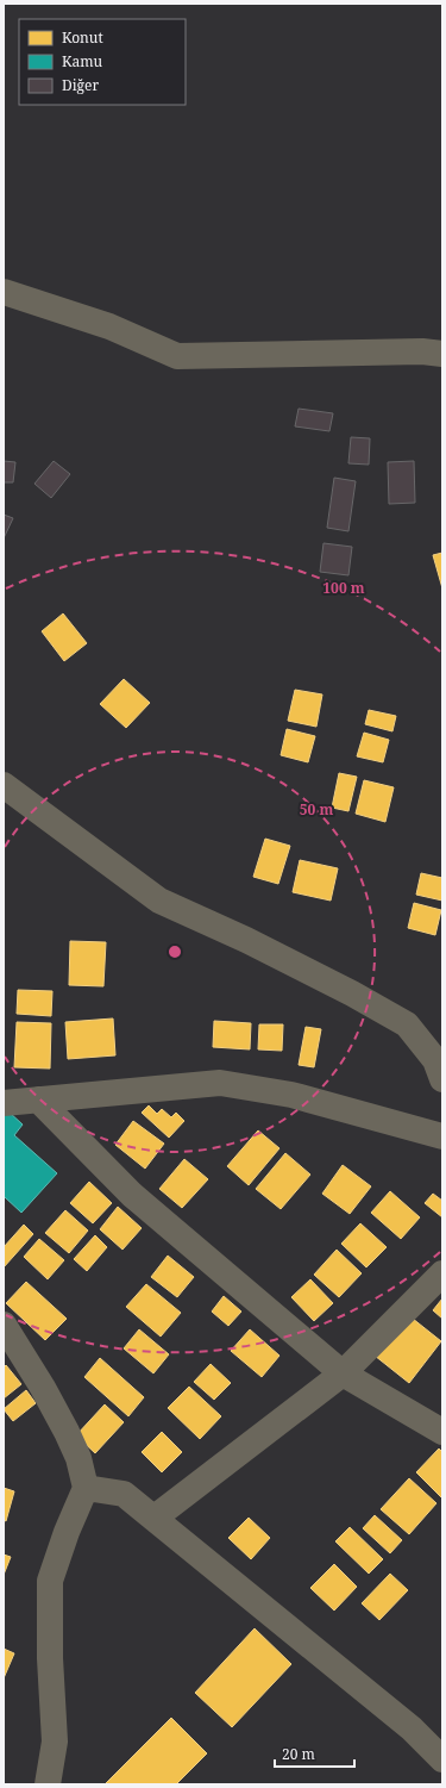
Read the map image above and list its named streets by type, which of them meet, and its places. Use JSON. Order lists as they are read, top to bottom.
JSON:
{
  "legend": ["Konut", "Kamu", "Diğer"],
  "scale_bar": "20 m",
  "rings": ["100 m", "50 m"]
}
